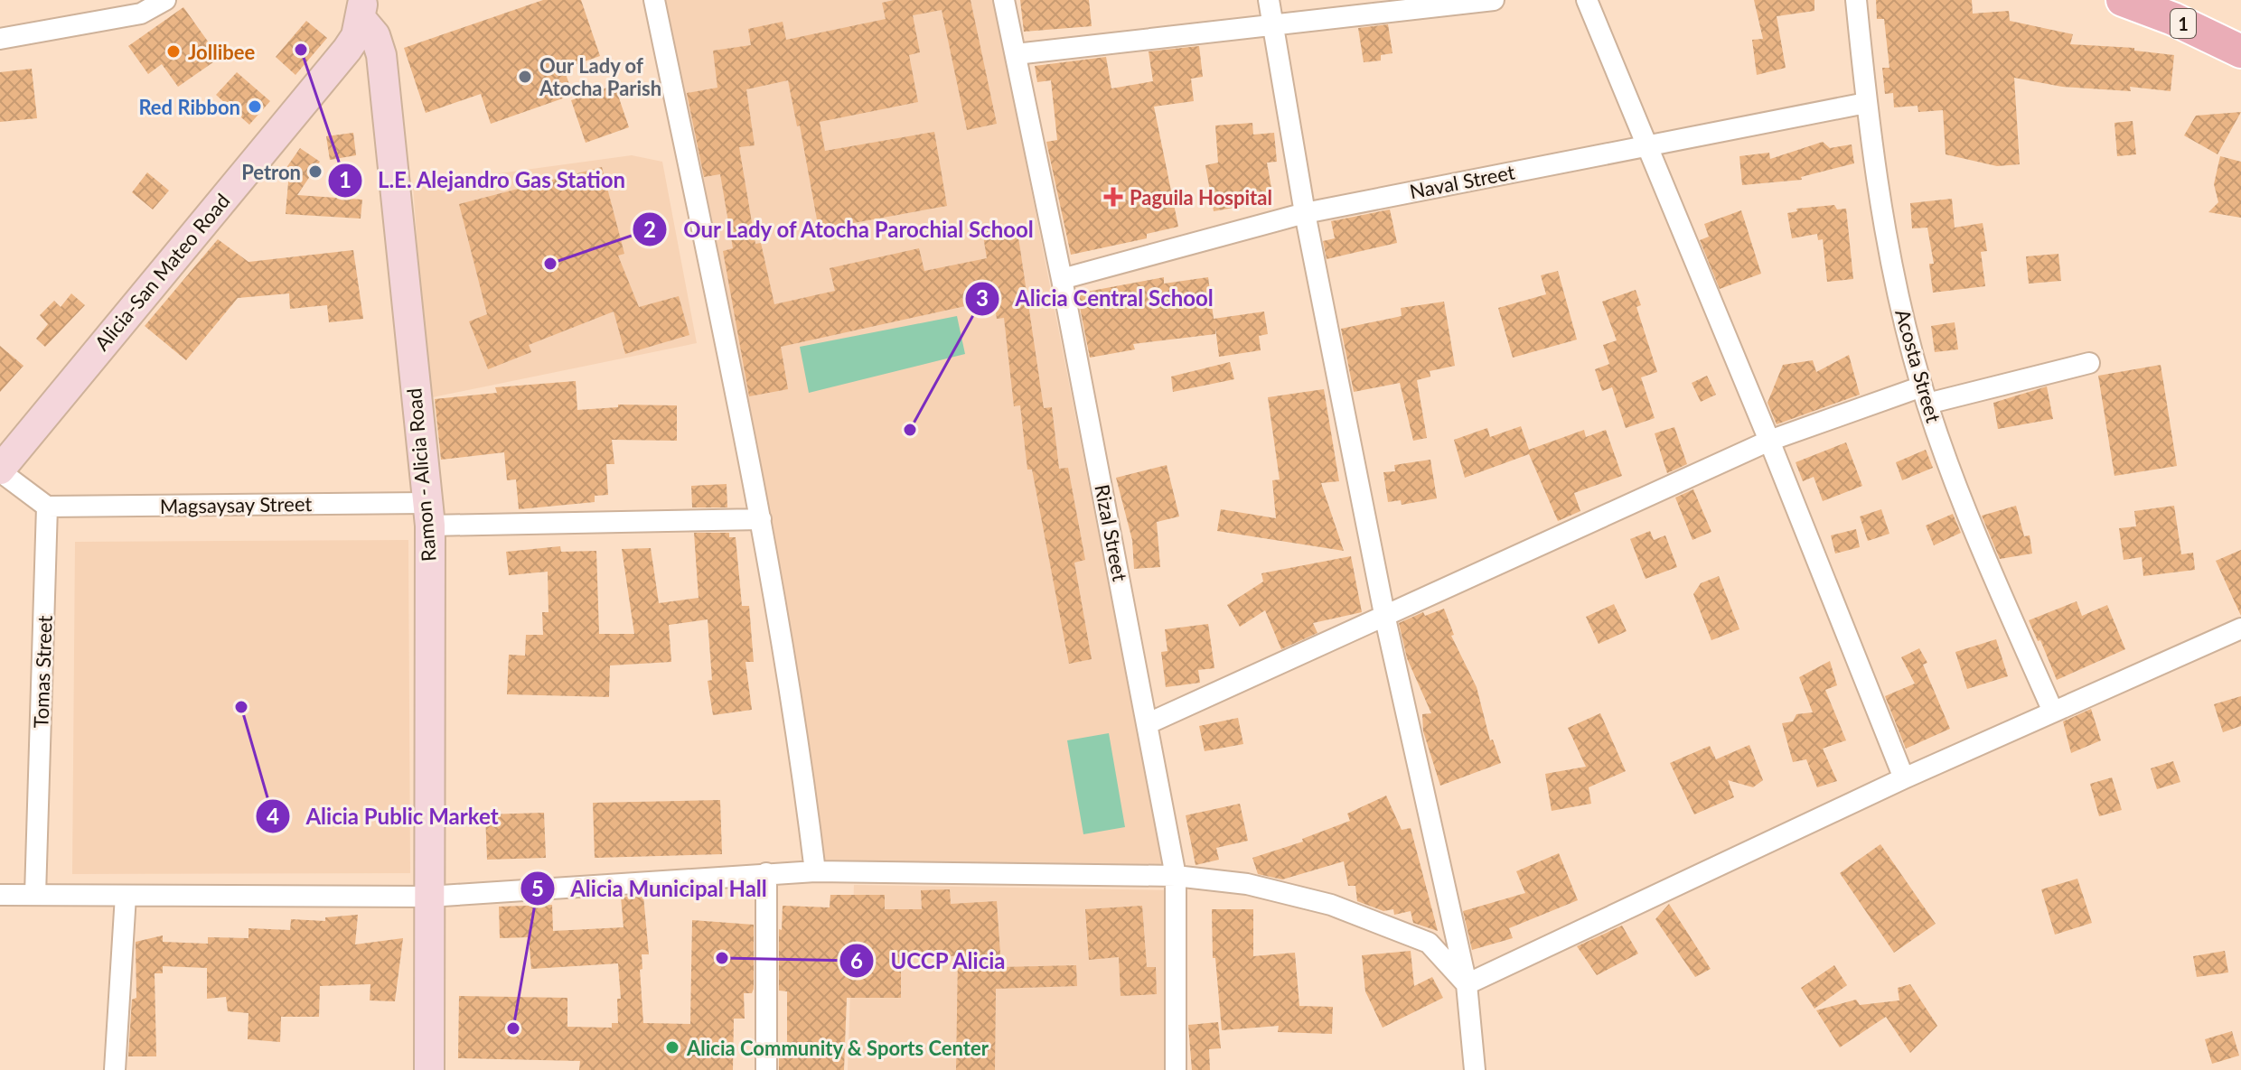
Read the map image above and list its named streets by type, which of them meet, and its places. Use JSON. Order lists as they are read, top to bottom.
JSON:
{
  "streets": {
    "main road": ["1", "Alicia-San Mateo Road", "Ramon - Alicia Road"],
    "street": [
      "Naval Street",
      "Acosta Street",
      "Magsaysay Street",
      "Rizal Street",
      "Tomas Street"
    ]
  },
  "crossings": [
    ["Naval Street", "Acosta Street"],
    ["Naval Street", "Rizal Street"],
    ["Alicia-San Mateo Road", "Ramon - Alicia Road"],
    ["Ramon - Alicia Road", "Magsaysay Street"],
    ["Magsaysay Street", "Tomas Street"]
  ],
  "places": {
    "other": [
      "L.E. Alejandro Gas Station",
      "Jollibee",
      "Our Lady of Atocha Parish",
      "Red Ribbon",
      "Petron",
      "Our Lady of Atocha Parochial School",
      "Alicia Central School",
      "Alicia Public Market",
      "UCCP Alicia",
      "Alicia Municipal Hall",
      "Alicia Community & Sports Center"
    ],
    "health": ["Paguila Hospital"]
  }
}
